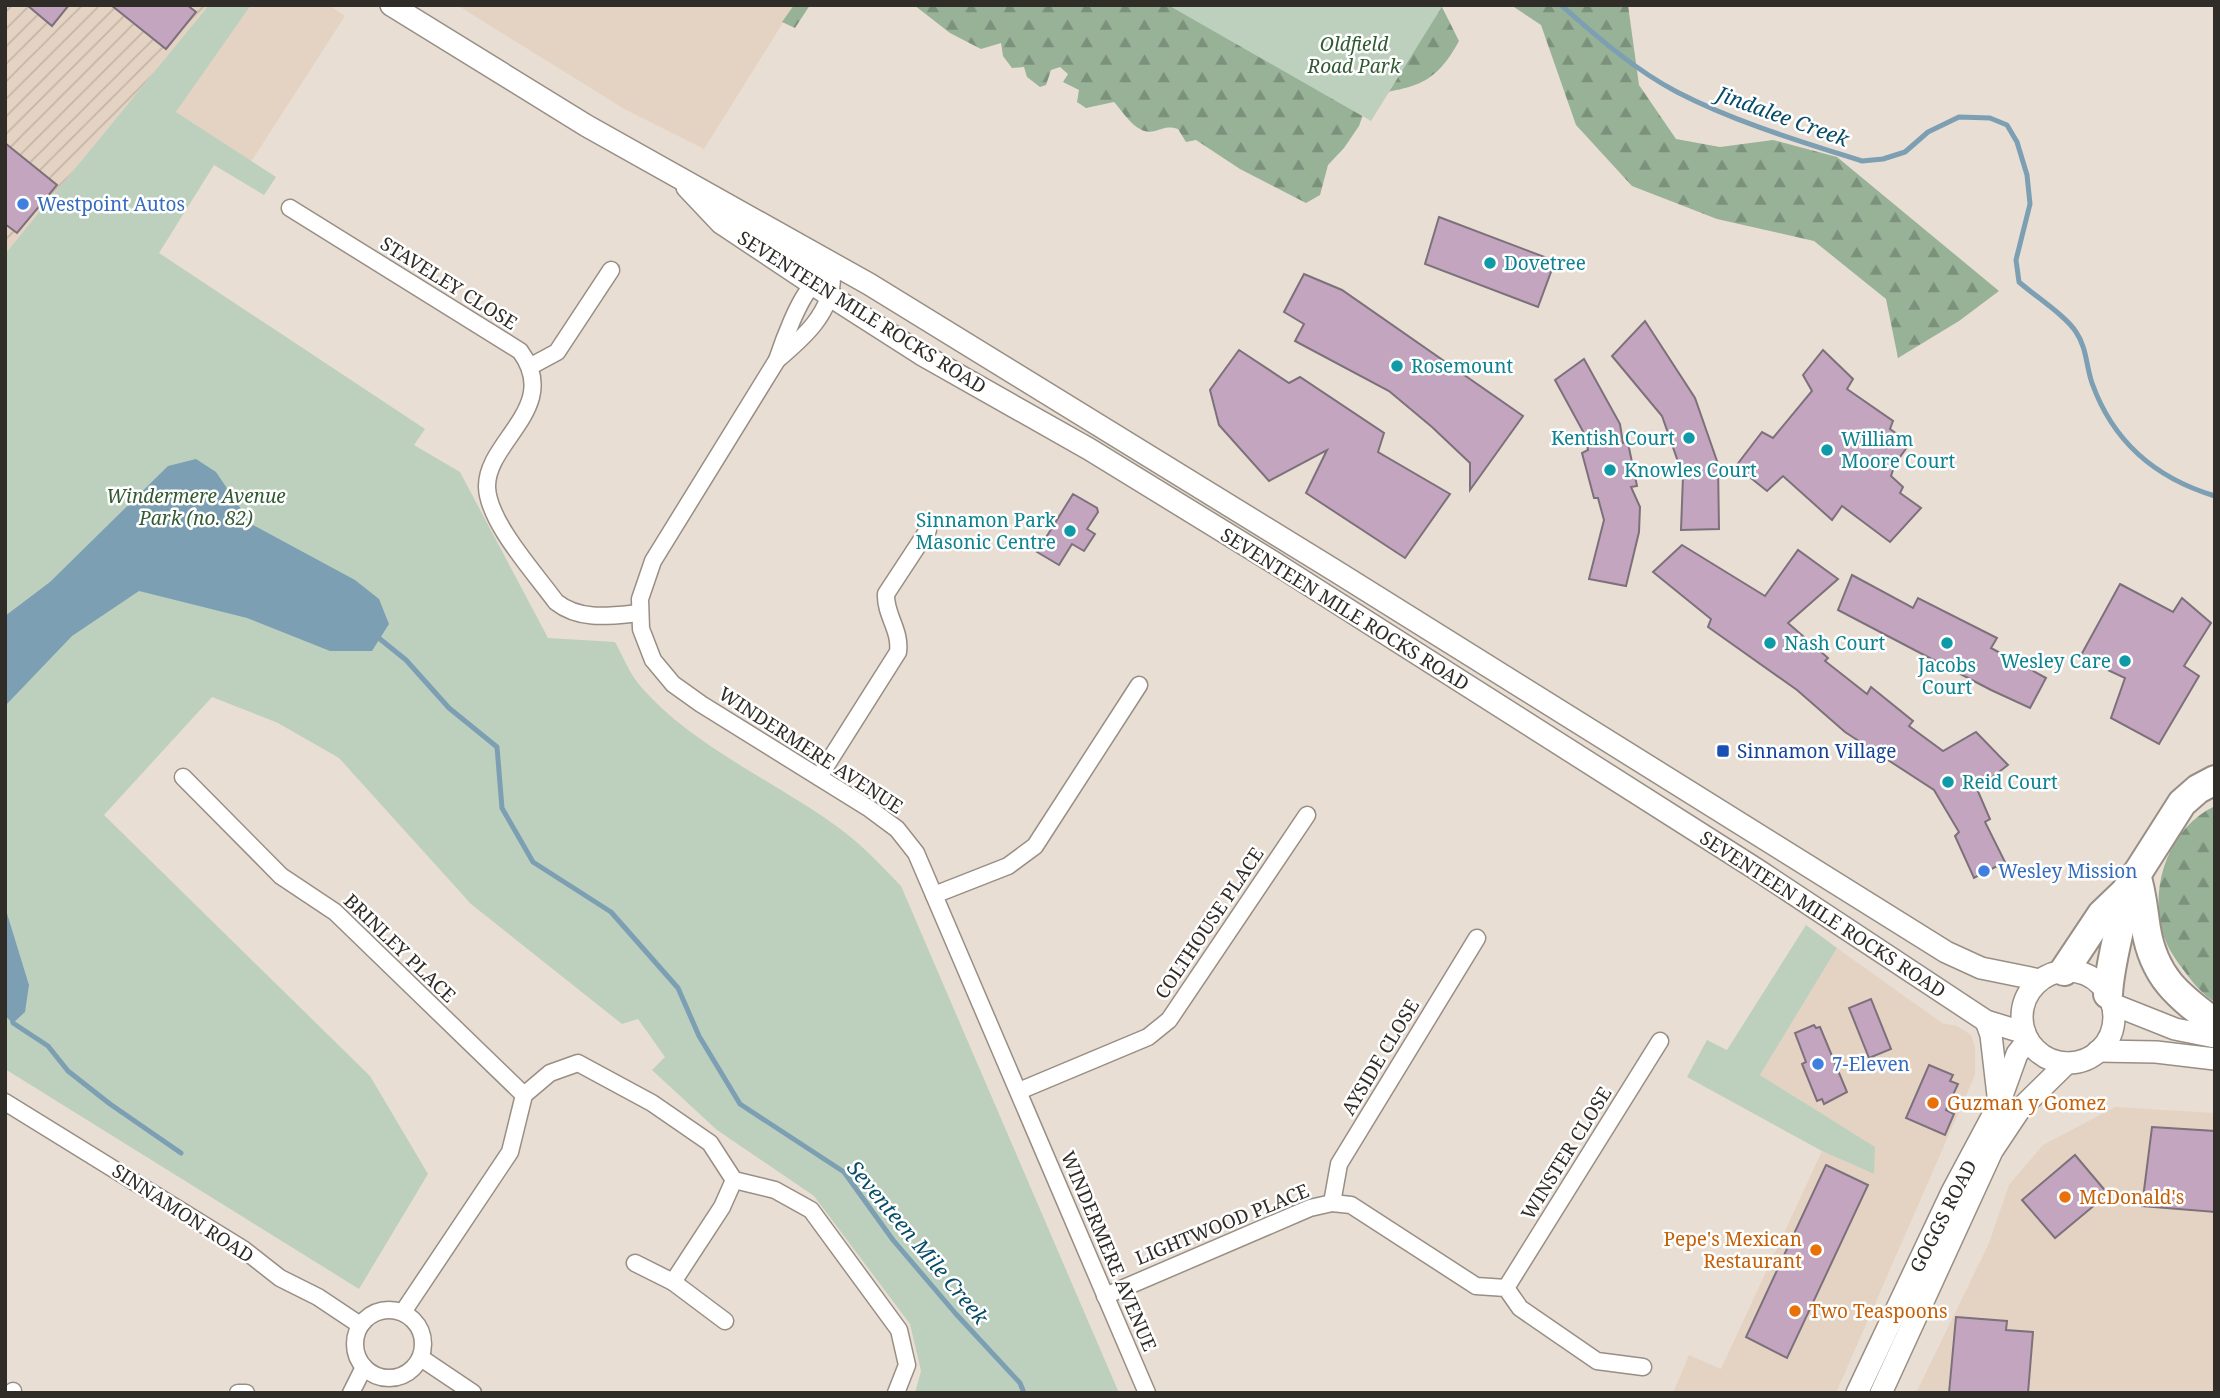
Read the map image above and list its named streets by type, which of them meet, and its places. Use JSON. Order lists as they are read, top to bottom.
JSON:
{
  "streets": {
    "main road": ["SEVENTEEN MILE ROCKS ROAD", "GOGGS ROAD"],
    "street": [
      "STAVELEY CLOSE",
      "WINDERMERE AVENUE",
      "COLTHOUSE PLACE",
      "BRINLEY PLACE",
      "AYSIDE CLOSE",
      "WINSTER CLOSE",
      "SINNAMON ROAD",
      "LIGHTWOOD PLACE"
    ]
  },
  "crossings": [
    ["SEVENTEEN MILE ROCKS ROAD", "WINDERMERE AVENUE"],
    ["SEVENTEEN MILE ROCKS ROAD", "GOGGS ROAD"],
    ["WINDERMERE AVENUE", "COLTHOUSE PLACE"],
    ["WINDERMERE AVENUE", "LIGHTWOOD PLACE"],
    ["AYSIDE CLOSE", "LIGHTWOOD PLACE"],
    ["WINSTER CLOSE", "LIGHTWOOD PLACE"]
  ],
  "water": ["Jindalee Creek", "Seventeen Mile Creek"],
  "parks": ["Oldfield Road Park", "Windermere Avenue Park (no. 82)"],
  "places": {
    "other": [
      "Westpoint Autos",
      "Dovetree",
      "Rosemount",
      "Kentish Court",
      "William Moore Court",
      "Knowles Court",
      "Sinnamon Park Masonic Centre",
      "Nash Court",
      "Jacobs Court",
      "Wesley Care",
      "Reid Court",
      "Wesley Mission",
      "7-Eleven",
      "Guzman y Gomez",
      "McDonald's",
      "Pepe's Mexican Restaurant",
      "Two Teaspoons"
    ],
    "transit": ["Sinnamon Village"]
  }
}
